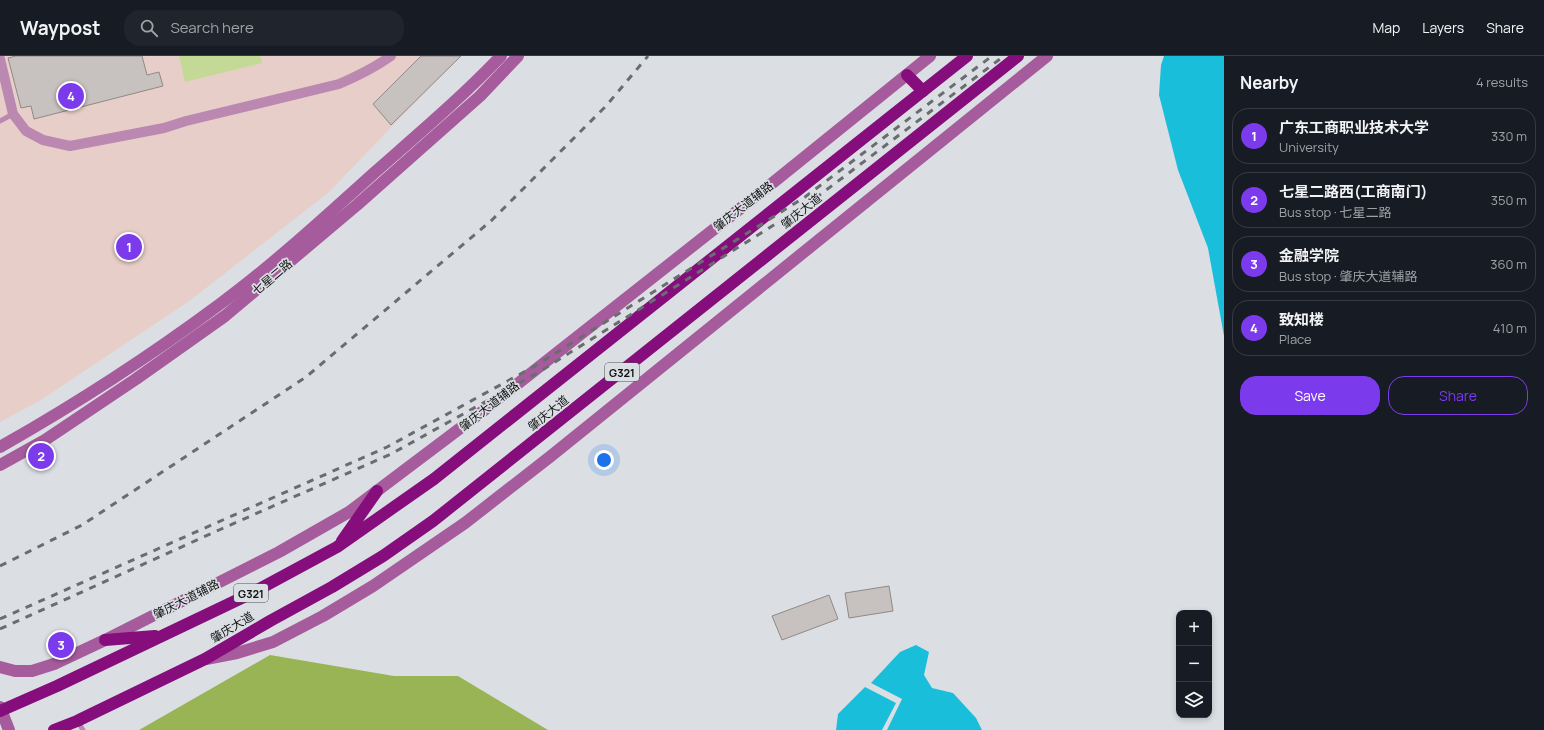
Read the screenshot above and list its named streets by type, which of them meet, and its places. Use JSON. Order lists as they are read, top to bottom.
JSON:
{
  "streets": {
    "highway": ["肇庆大道", "G321"],
    "street": ["肇庆大道辅路", "七星二路"]
  },
  "page": {
    "header": "Waypost",
    "search": "Search here",
    "nav": ["Map", "Layers", "Share"],
    "heading": ["Nearby", "4 results"],
    "pins": [
      "4",
      "1",
      "2",
      "3"
    ],
    "list": [
      {
        "mark": "1",
        "name": "广东工商职业技术大学",
        "note": "University",
        "value": "330 m"
      },
      {
        "mark": "2",
        "name": "七星二路西(工商南门)",
        "note": "Bus stop · 七星二路",
        "value": "350 m"
      },
      {
        "mark": "3",
        "name": "金融学院",
        "note": "Bus stop · 肇庆大道辅路",
        "value": "360 m"
      },
      {
        "mark": "4",
        "name": "致知楼",
        "note": "Place",
        "value": "410 m"
      }
    ],
    "buttons": ["Save", "Share"],
    "map_buttons": ["+", "−"]
  }
}
